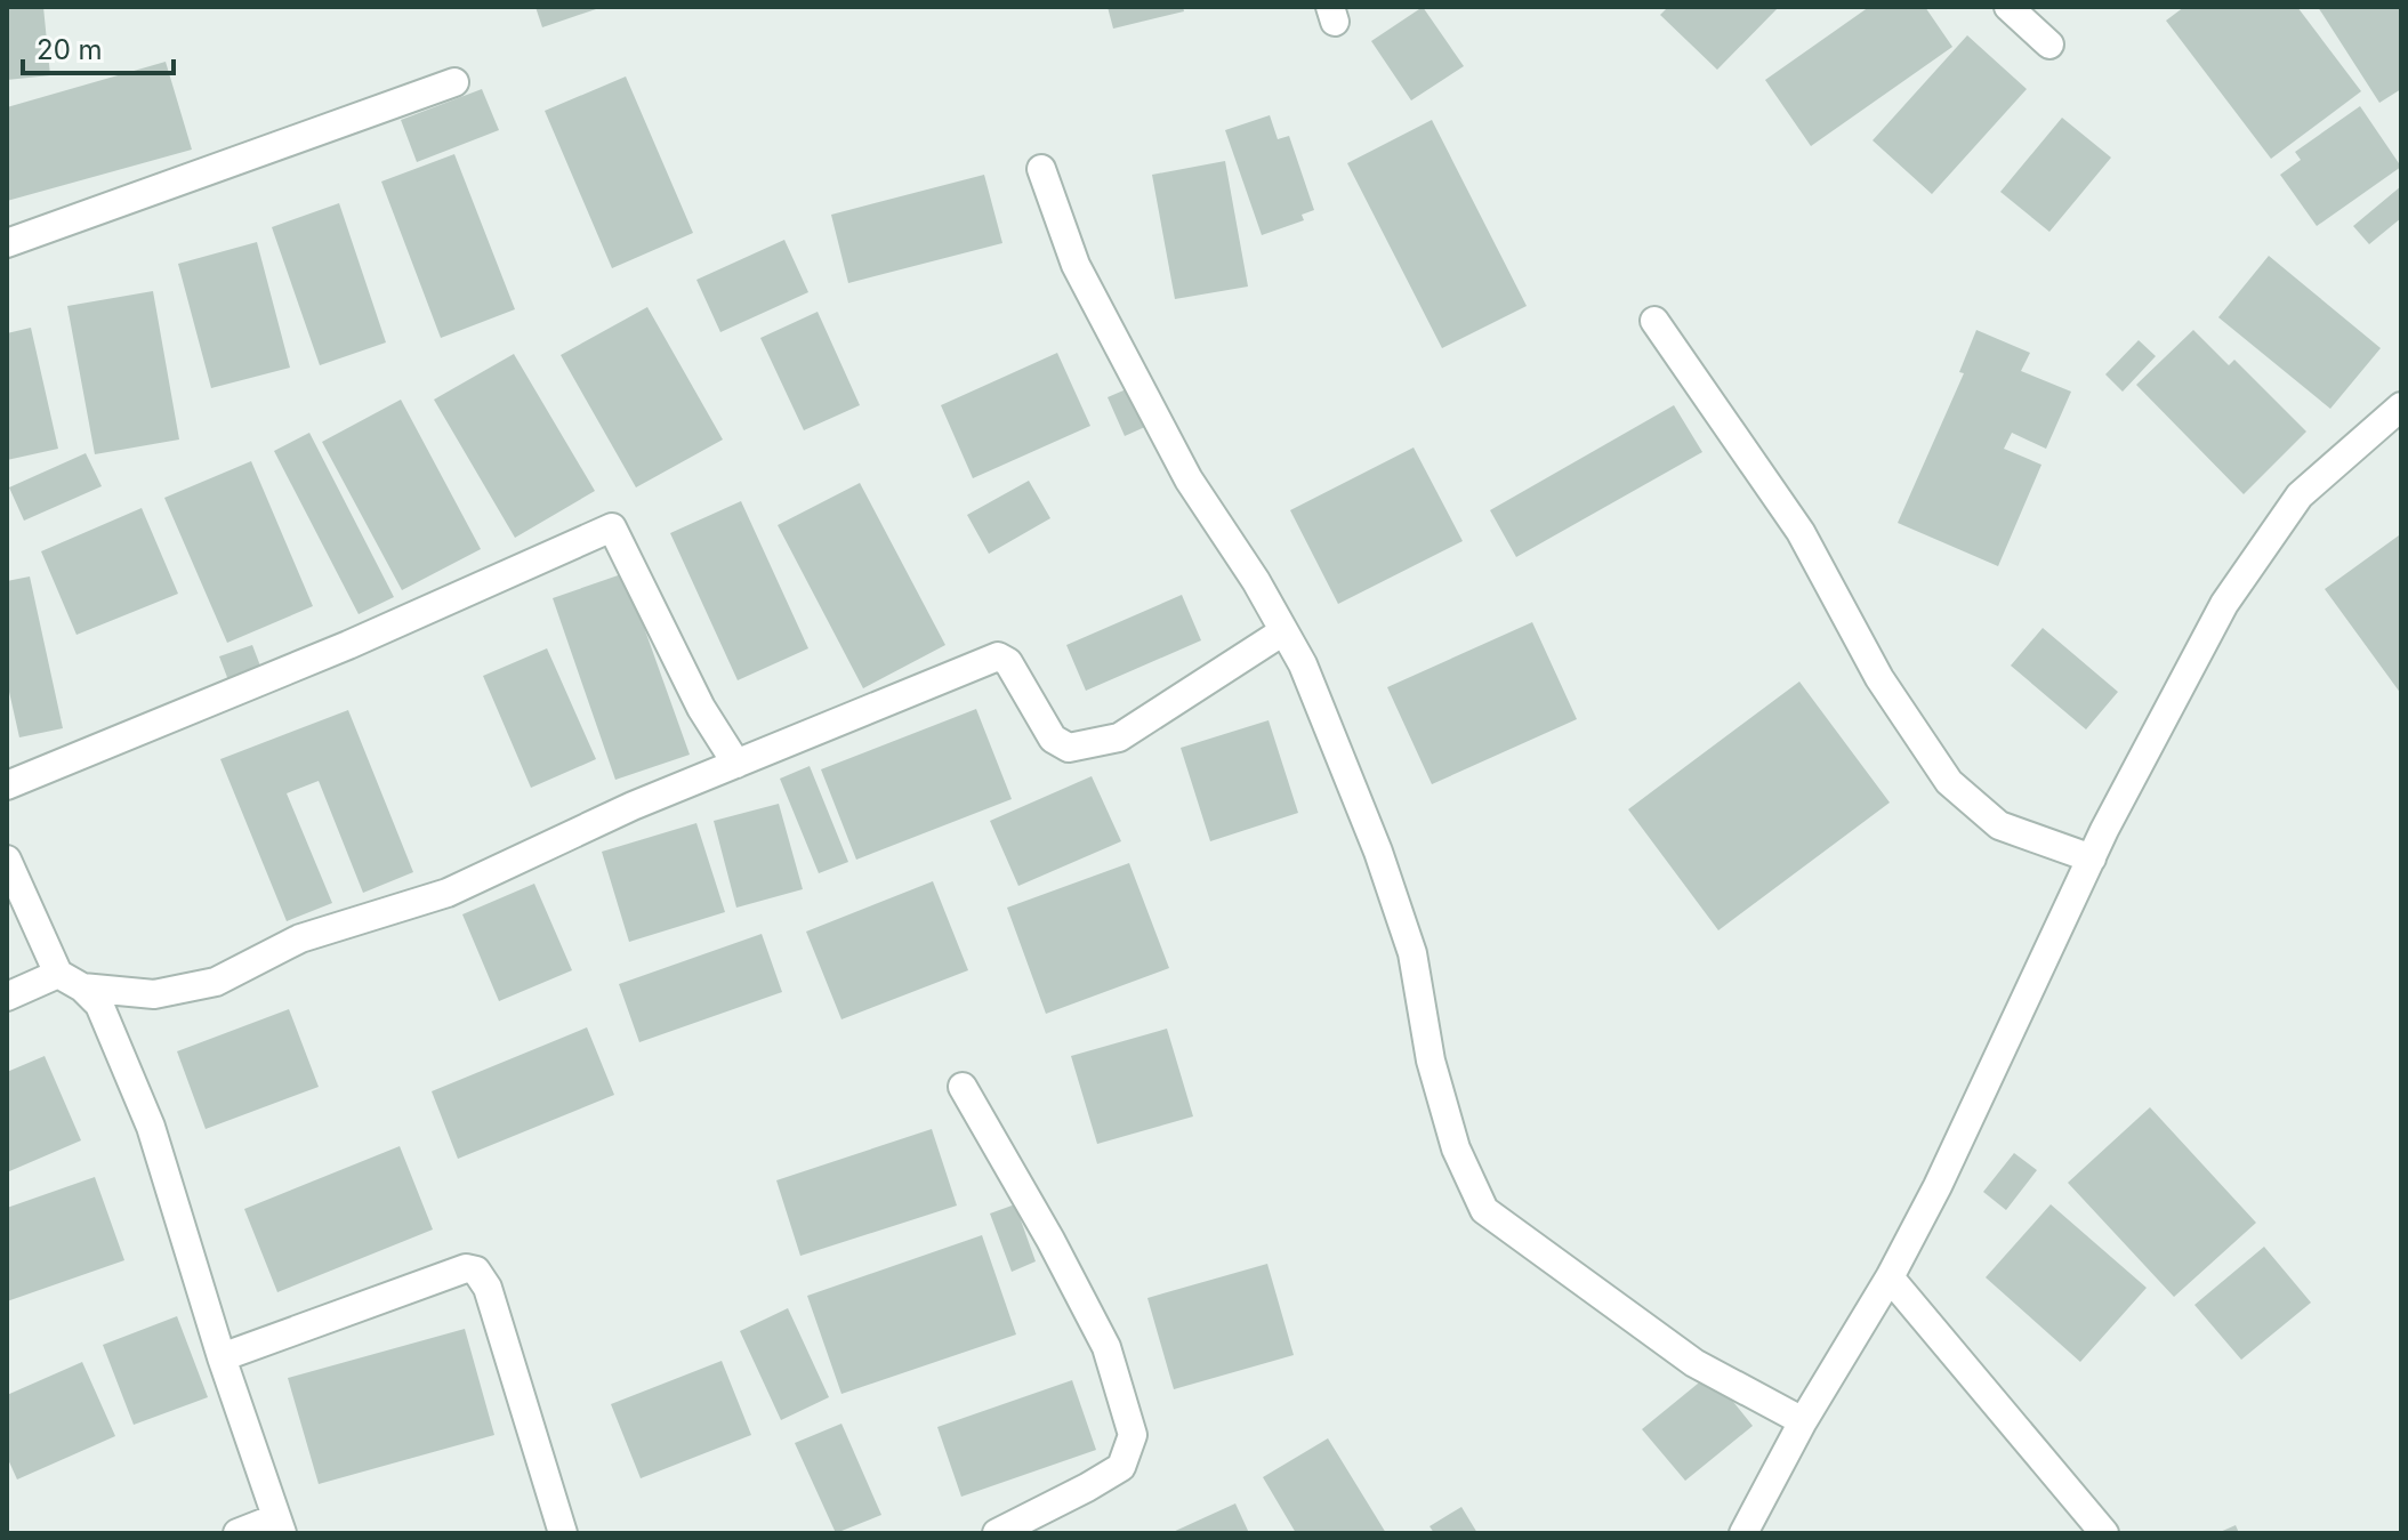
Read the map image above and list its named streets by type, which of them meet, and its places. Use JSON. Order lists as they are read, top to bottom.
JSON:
{
  "scale_bar": "20 m"
}
